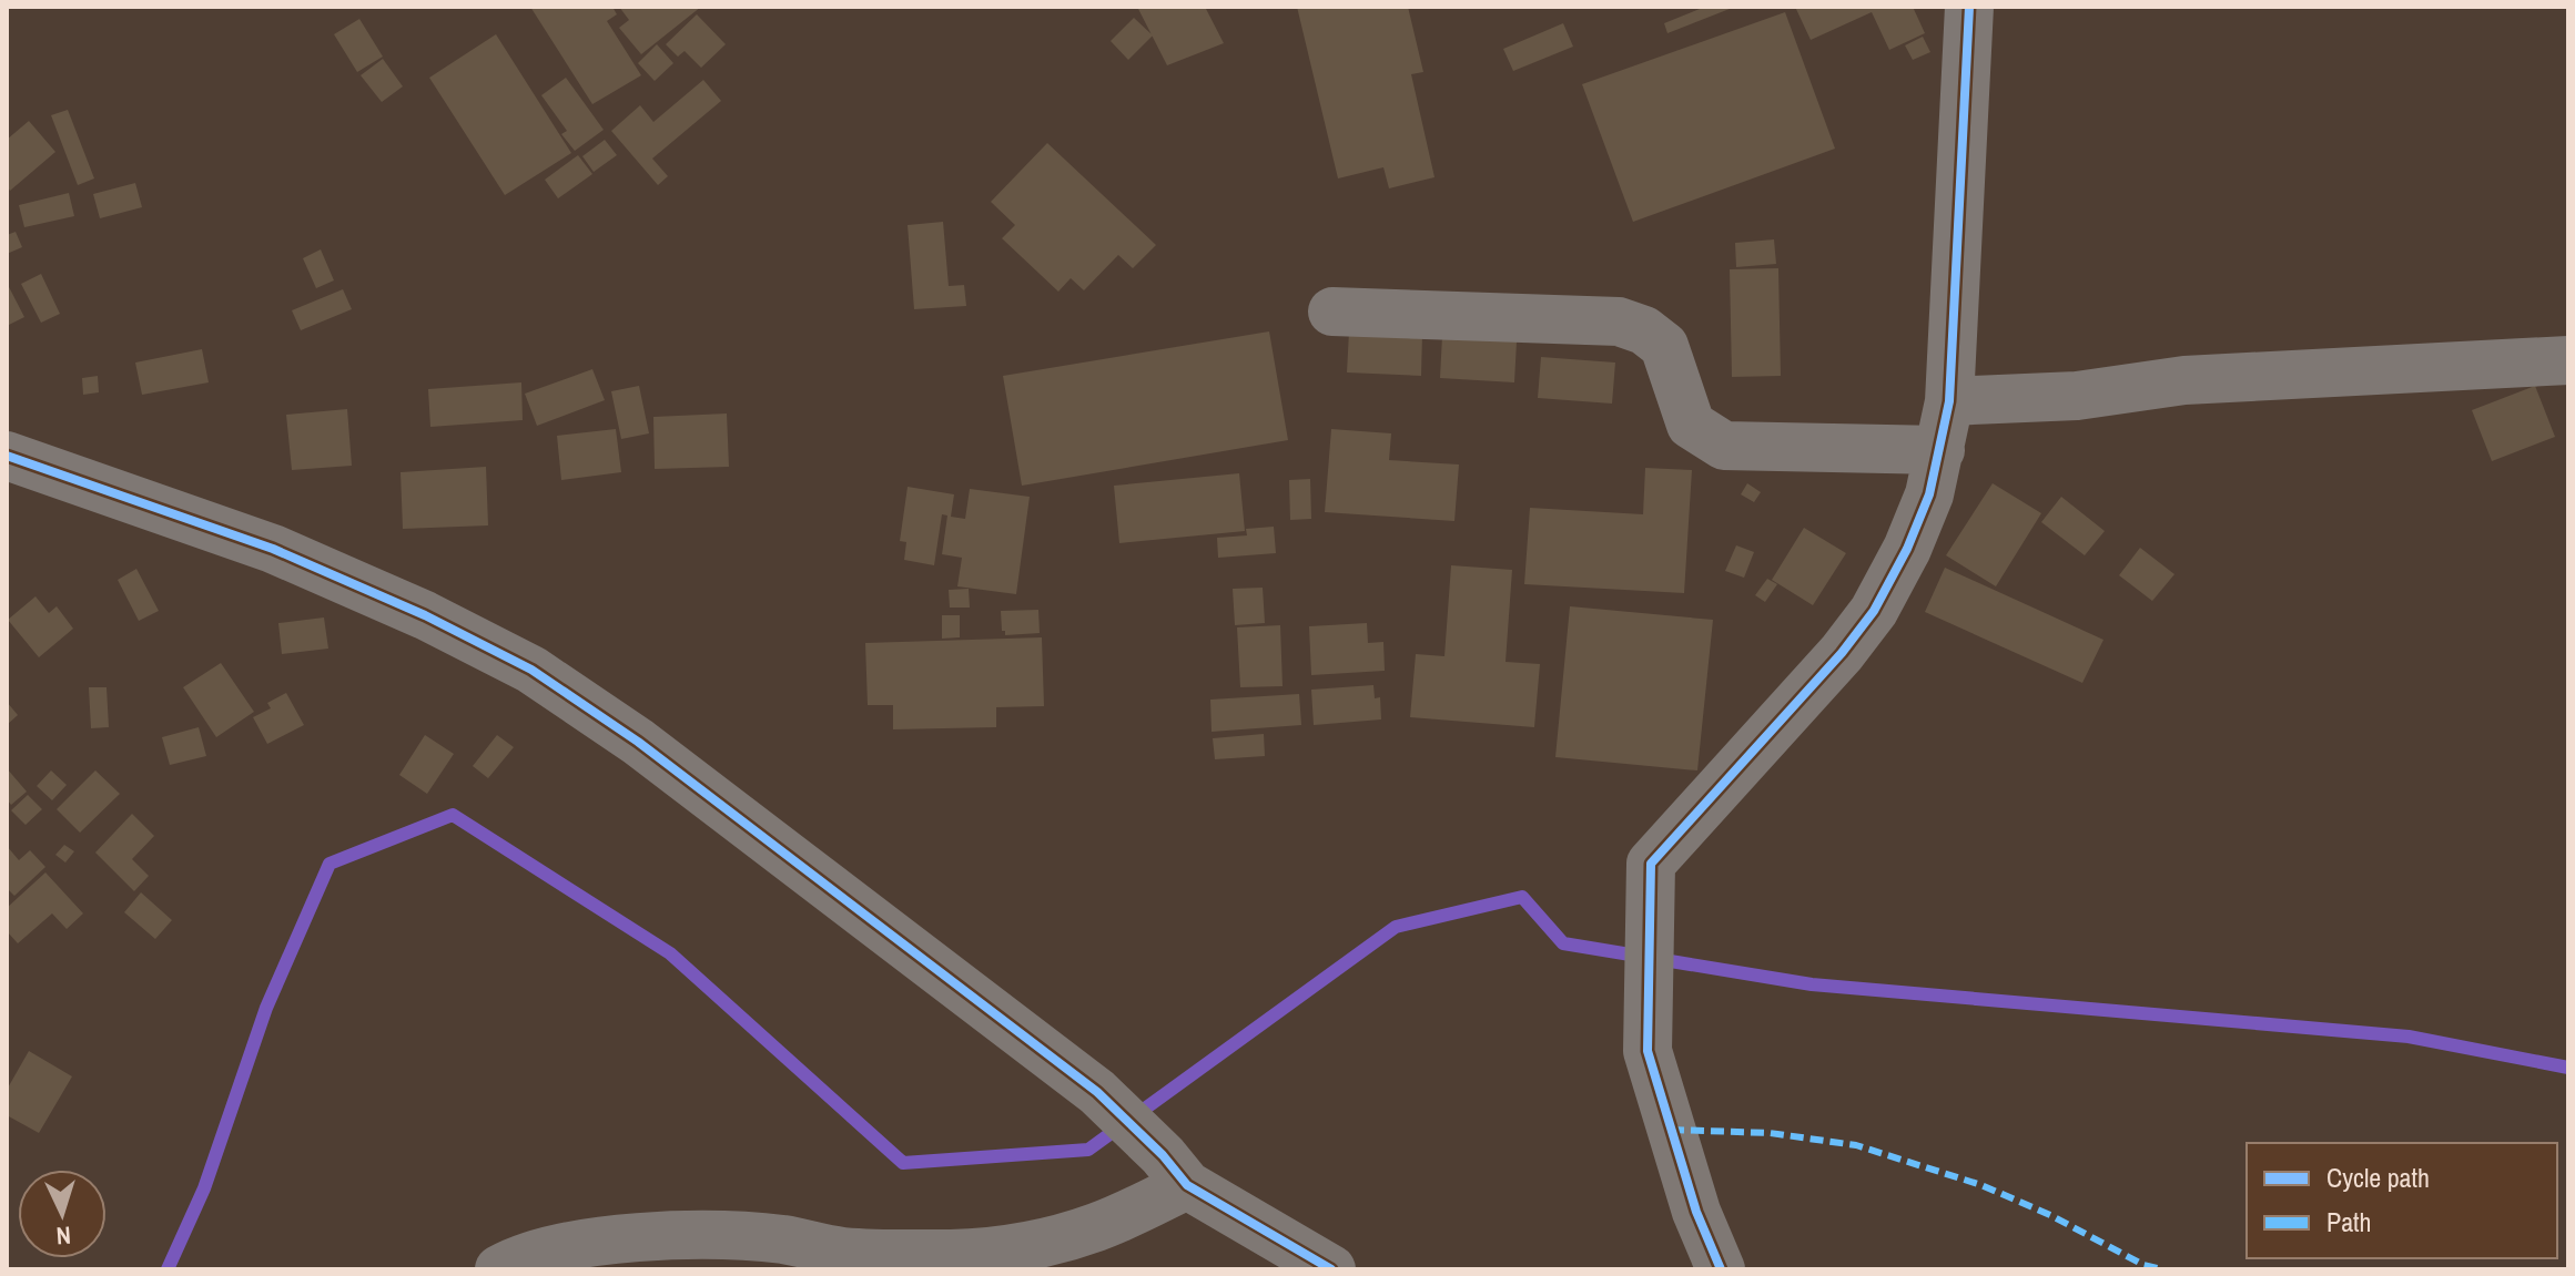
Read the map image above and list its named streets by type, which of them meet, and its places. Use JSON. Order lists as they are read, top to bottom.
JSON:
{
  "legend": ["Cycle path", "Path"],
  "north": "bottom"
}
